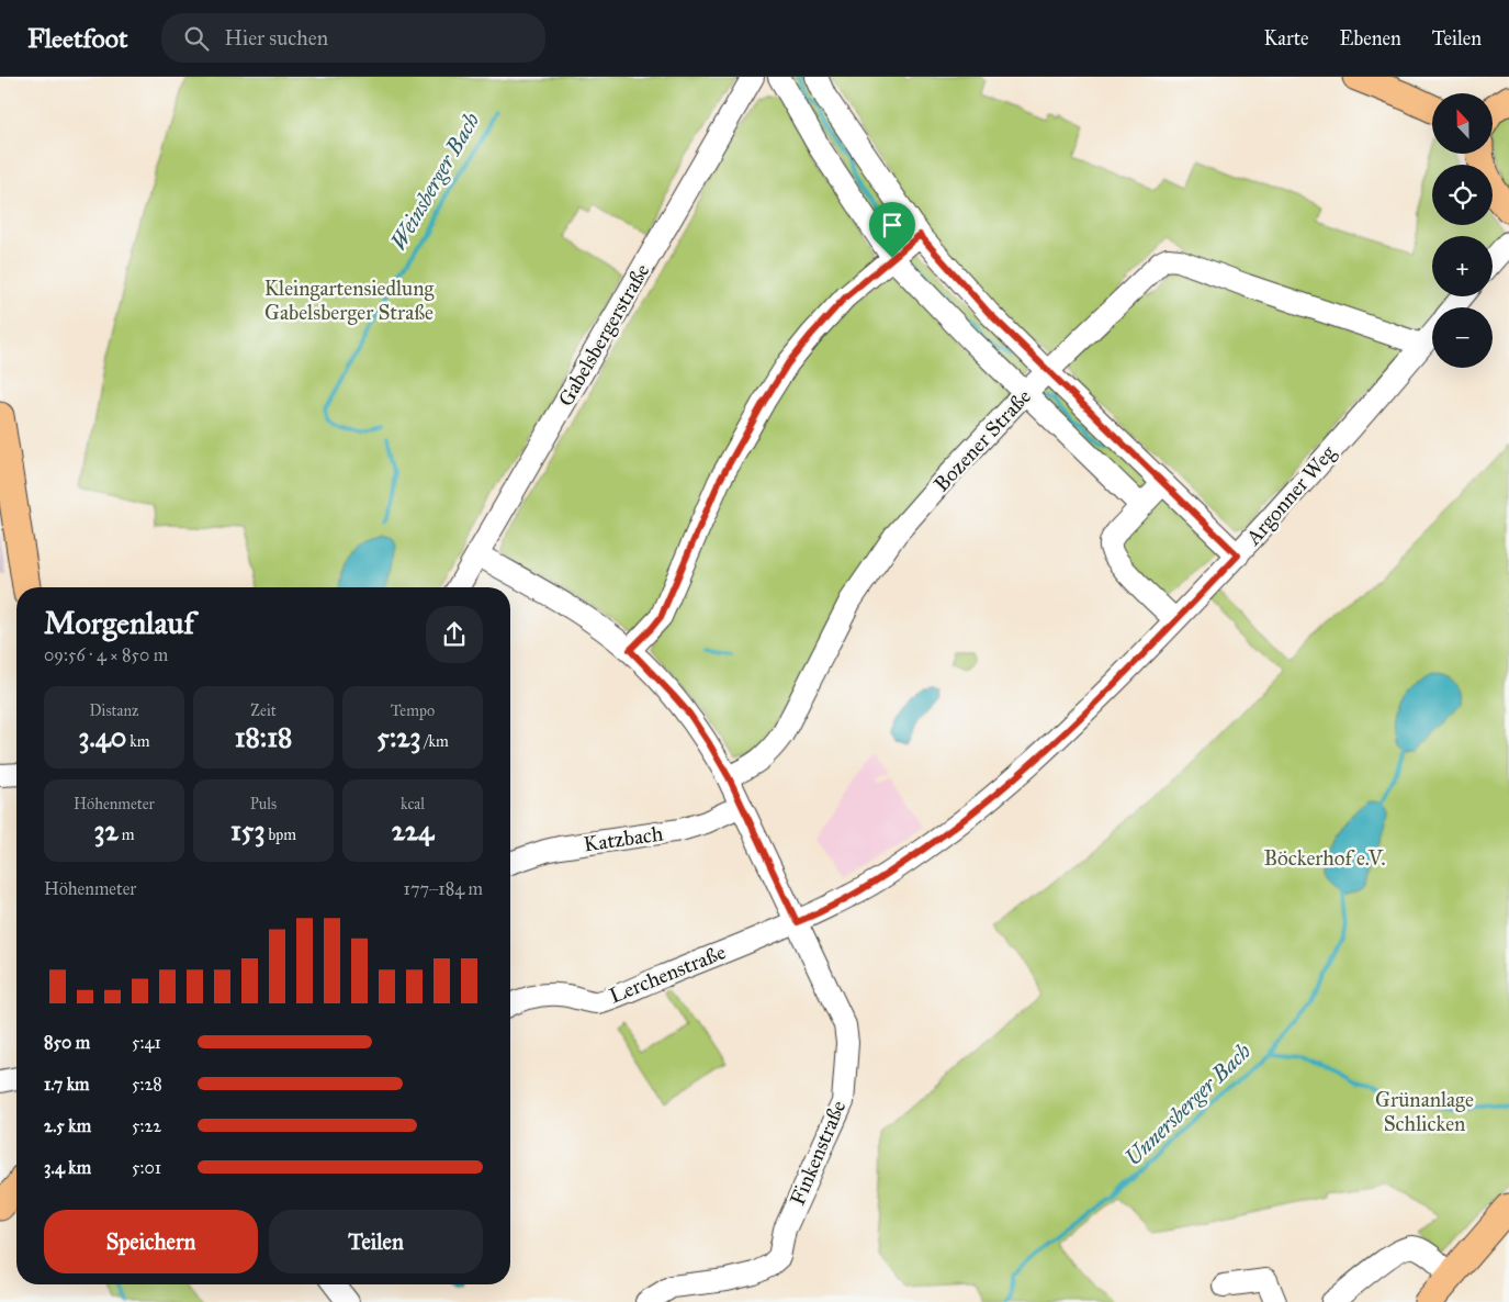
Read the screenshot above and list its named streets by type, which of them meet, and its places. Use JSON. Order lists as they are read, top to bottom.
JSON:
{
  "streets": {
    "street": [
      "Gabelsbergerstraße",
      "Bozener Straße",
      "Argonner Weg",
      "Katzbach",
      "Lerchenstraße",
      "Finkenstraße"
    ]
  },
  "crossings": [
    ["Gabelsbergerstraße", "Finkenstraße"],
    ["Bozener Straße", "Argonner Weg"],
    ["Bozener Straße", "Finkenstraße"],
    ["Argonner Weg", "Lerchenstraße"],
    ["Argonner Weg", "Finkenstraße"],
    ["Katzbach", "Finkenstraße"],
    ["Lerchenstraße", "Finkenstraße"]
  ],
  "water": ["Weinsberger Bach", "Unnersberger Bach"],
  "parks": ["Kleingartensiedlung Gabelsberger Straße", "Böckerhof e.V.", "Grünanlage Schlicken"],
  "north": "top",
  "page": {
    "header": "Fleetfoot",
    "search": "Hier suchen",
    "nav": ["Karte", "Ebenen", "Teilen"],
    "map_buttons": ["+", "−"],
    "heading": ["Morgenlauf", "09:56 · 4 × 850 m"],
    "stats": [
      ["Distanz", "3.40 km"],
      ["Zeit", "18:18"],
      ["Tempo", "5:23 /km"],
      ["Höhenmeter", "32 m"],
      ["Puls", "153 bpm"],
      ["kcal", "224"]
    ],
    "chart": ["Höhenmeter", "177–184 m"],
    "list": [
      {
        "name": "850 m",
        "note": "5:41"
      },
      {
        "name": "1.7 km",
        "note": "5:28"
      },
      {
        "name": "2.5 km",
        "note": "5:22"
      },
      {
        "name": "3.4 km",
        "note": "5:01"
      }
    ],
    "buttons": ["Speichern", "Teilen"]
  }
}
